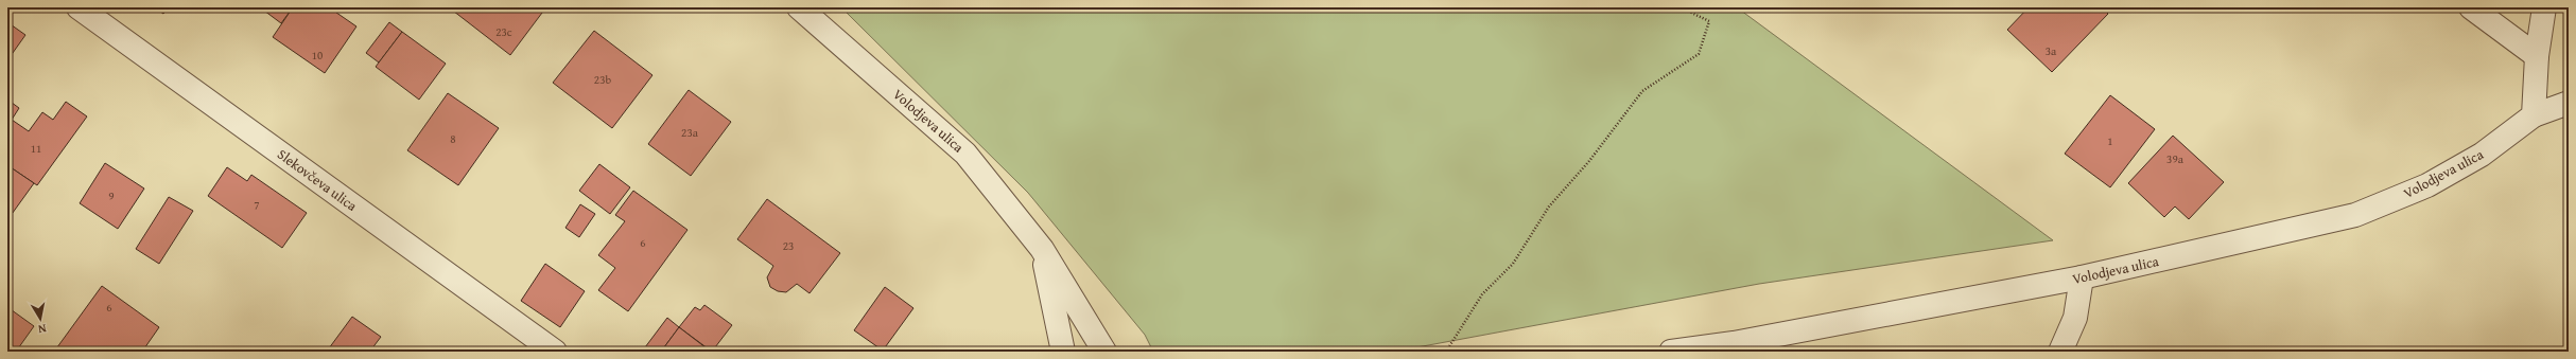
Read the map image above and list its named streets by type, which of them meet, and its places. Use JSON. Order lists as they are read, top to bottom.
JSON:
{
  "streets": {
    "street": ["Volodjeva ulica", "Slekovčeva ulica"]
  },
  "house_numbers": [
    "23c",
    "3a",
    "10",
    "23b",
    "23a",
    "8",
    "1",
    "11",
    "39a",
    "9",
    "7",
    "6",
    "23",
    "6"
  ],
  "north": "bottom"
}
